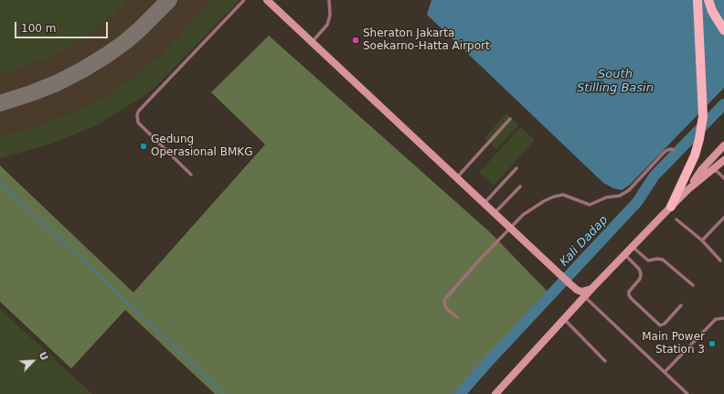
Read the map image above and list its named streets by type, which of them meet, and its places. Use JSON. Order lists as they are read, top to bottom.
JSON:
{
  "water": ["South Stilling Basin", "Kali Dadap"],
  "places": ["Sheraton Jakarta Soekarno-Hatta Airport", "Gedung Operasional BMKG", "Main Power Station 3"],
  "scale_bar": "100 m",
  "north": "top right"
}
